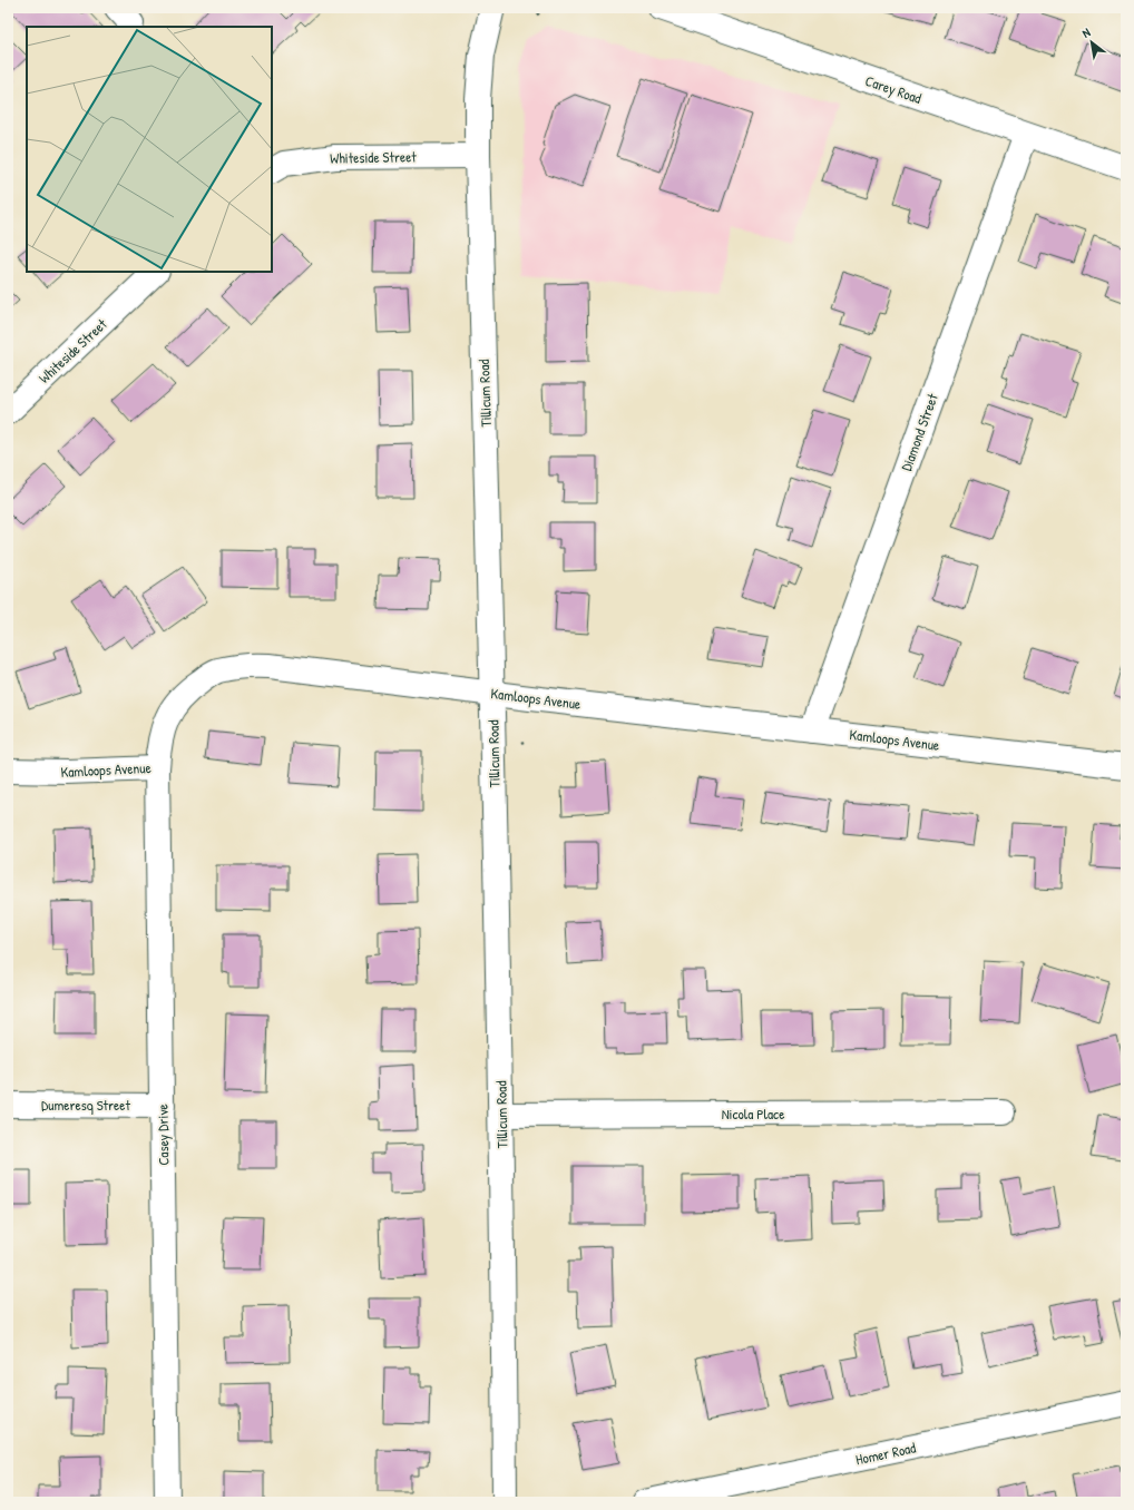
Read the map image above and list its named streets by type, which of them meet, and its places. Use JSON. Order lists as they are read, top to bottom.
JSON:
{
  "streets": {
    "street": [
      "Carey Road",
      "Whiteside Street",
      "Tillicum Road",
      "Diamond Street",
      "Kamloops Avenue",
      "Dumeresq Street",
      "Nicola Place",
      "Casey Drive",
      "Homer Road"
    ]
  },
  "crossings": [
    ["Carey Road", "Diamond Street"],
    ["Whiteside Street", "Tillicum Road"],
    ["Tillicum Road", "Kamloops Avenue"],
    ["Tillicum Road", "Nicola Place"],
    ["Diamond Street", "Kamloops Avenue"],
    ["Kamloops Avenue", "Casey Drive"],
    ["Dumeresq Street", "Casey Drive"]
  ],
  "north": "top left"
}
